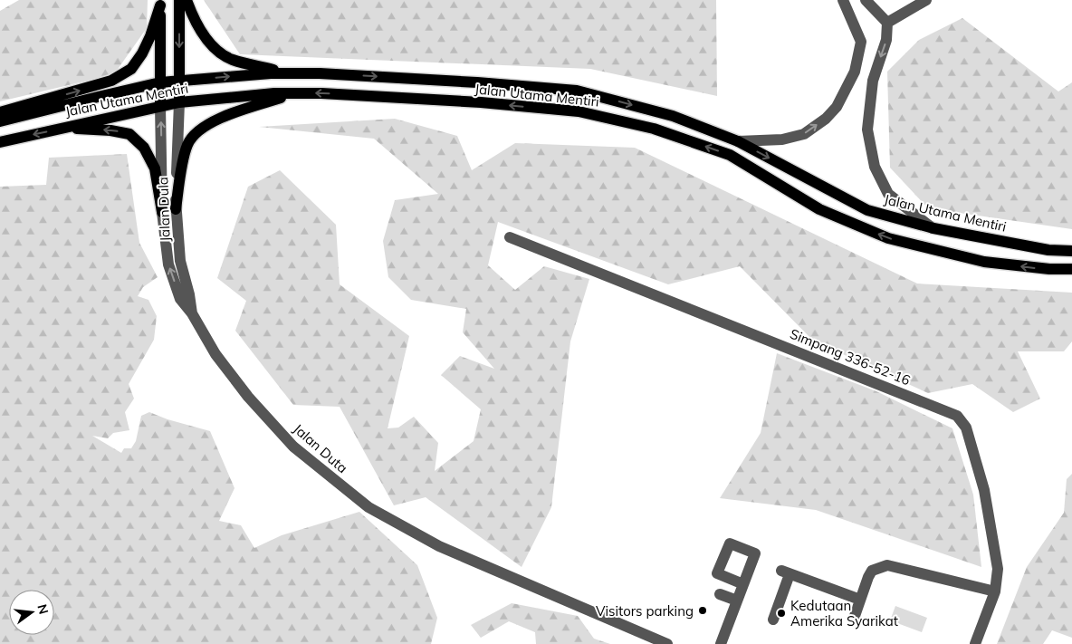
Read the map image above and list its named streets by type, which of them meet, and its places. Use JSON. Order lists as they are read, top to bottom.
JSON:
{
  "streets": {
    "main road": ["Jalan Utama Mentiri"],
    "street": ["Jalan Dula", "Simpang 336-52-16", "Jalan Duta"]
  },
  "crossings": [
    ["Jalan Utama Mentiri", "Jalan Dula"],
    ["Jalan Utama Mentiri", "Jalan Duta"],
    ["Jalan Dula", "Jalan Duta"]
  ],
  "places": ["Visitors parking", "Kedutaan Amerika Syarikat"],
  "north": "right"
}
